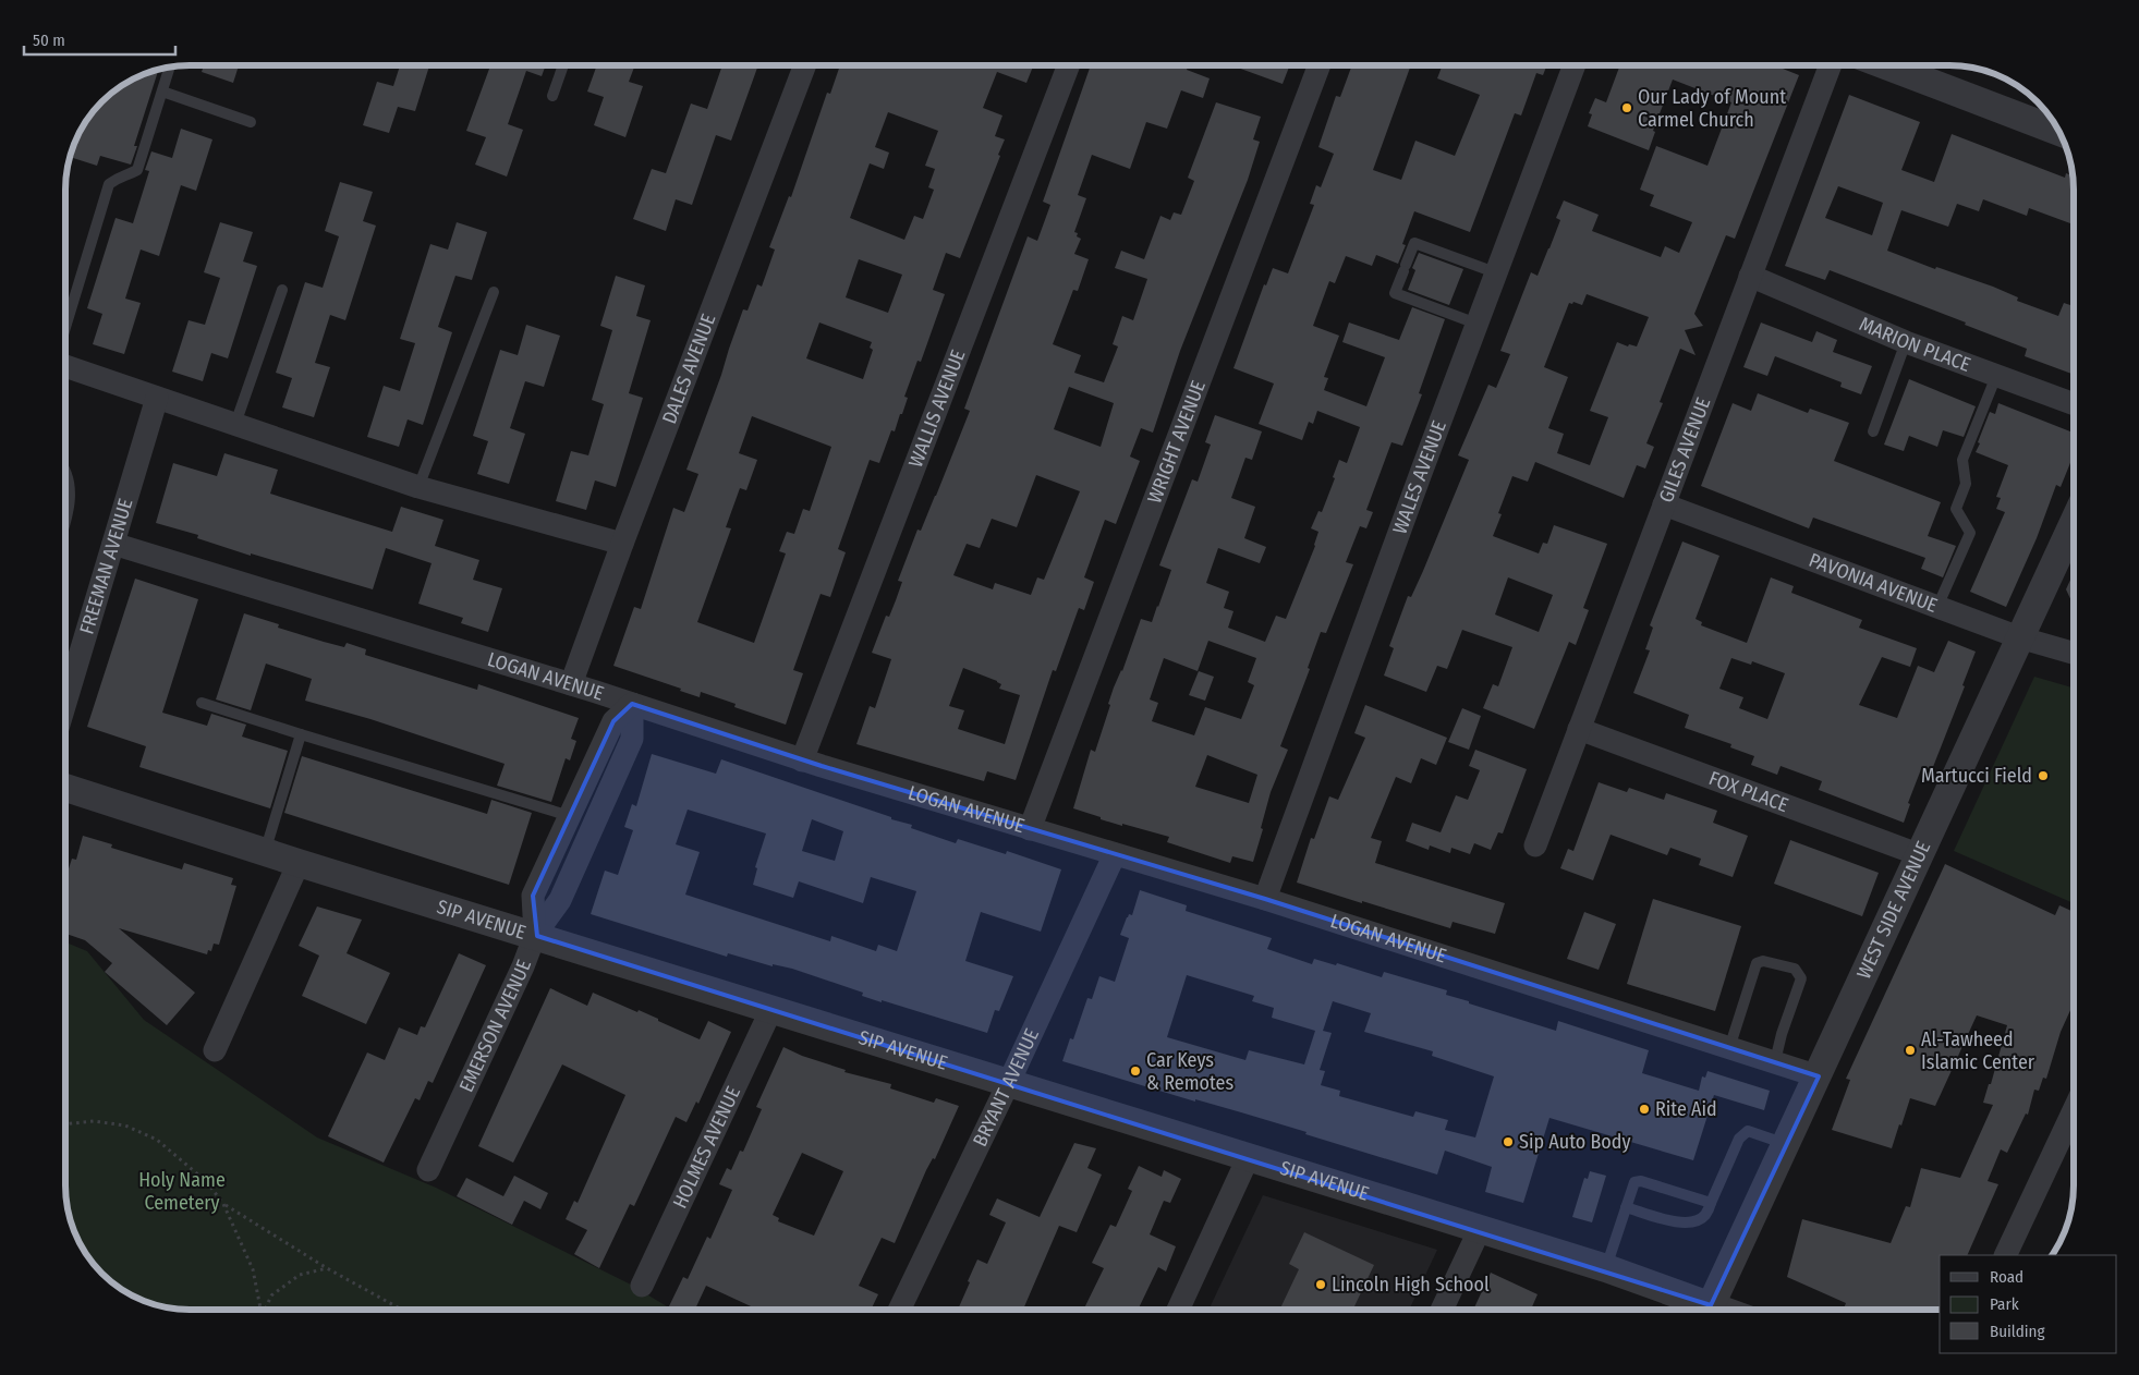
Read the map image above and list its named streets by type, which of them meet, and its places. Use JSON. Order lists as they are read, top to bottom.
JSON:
{
  "streets": {
    "street": [
      "MARION PLACE",
      "DALES AVENUE",
      "WALLIS AVENUE",
      "WRIGHT AVENUE",
      "GILES AVENUE",
      "WALES AVENUE",
      "FREEMAN AVENUE",
      "PAVONIA AVENUE",
      "LOGAN AVENUE",
      "FOX PLACE",
      "WEST SIDE AVENUE",
      "SIP AVENUE",
      "EMERSON AVENUE",
      "BRYANT AVENUE",
      "HOLMES AVENUE"
    ]
  },
  "crossings": [
    ["MARION PLACE", "GILES AVENUE"],
    ["DALES AVENUE", "LOGAN AVENUE"],
    ["WALLIS AVENUE", "LOGAN AVENUE"],
    ["WRIGHT AVENUE", "LOGAN AVENUE"],
    ["GILES AVENUE", "PAVONIA AVENUE"],
    ["GILES AVENUE", "FOX PLACE"],
    ["WALES AVENUE", "LOGAN AVENUE"],
    ["FREEMAN AVENUE", "LOGAN AVENUE"],
    ["PAVONIA AVENUE", "WEST SIDE AVENUE"],
    ["LOGAN AVENUE", "WEST SIDE AVENUE"],
    ["LOGAN AVENUE", "EMERSON AVENUE"],
    ["LOGAN AVENUE", "BRYANT AVENUE"],
    ["FOX PLACE", "WEST SIDE AVENUE"],
    ["SIP AVENUE", "EMERSON AVENUE"],
    ["SIP AVENUE", "BRYANT AVENUE"],
    ["SIP AVENUE", "HOLMES AVENUE"]
  ],
  "parks": ["Holy Name Cemetery"],
  "places": [
    "Our Lady of Mount Carmel Church",
    "Martucci Field",
    "Al-Tawheed Islamic Center",
    "Car Keys & Remotes",
    "Rite Aid",
    "Sip Auto Body",
    "Lincoln High School"
  ],
  "legend": ["Road", "Park", "Building"],
  "scale_bar": "50 m"
}
